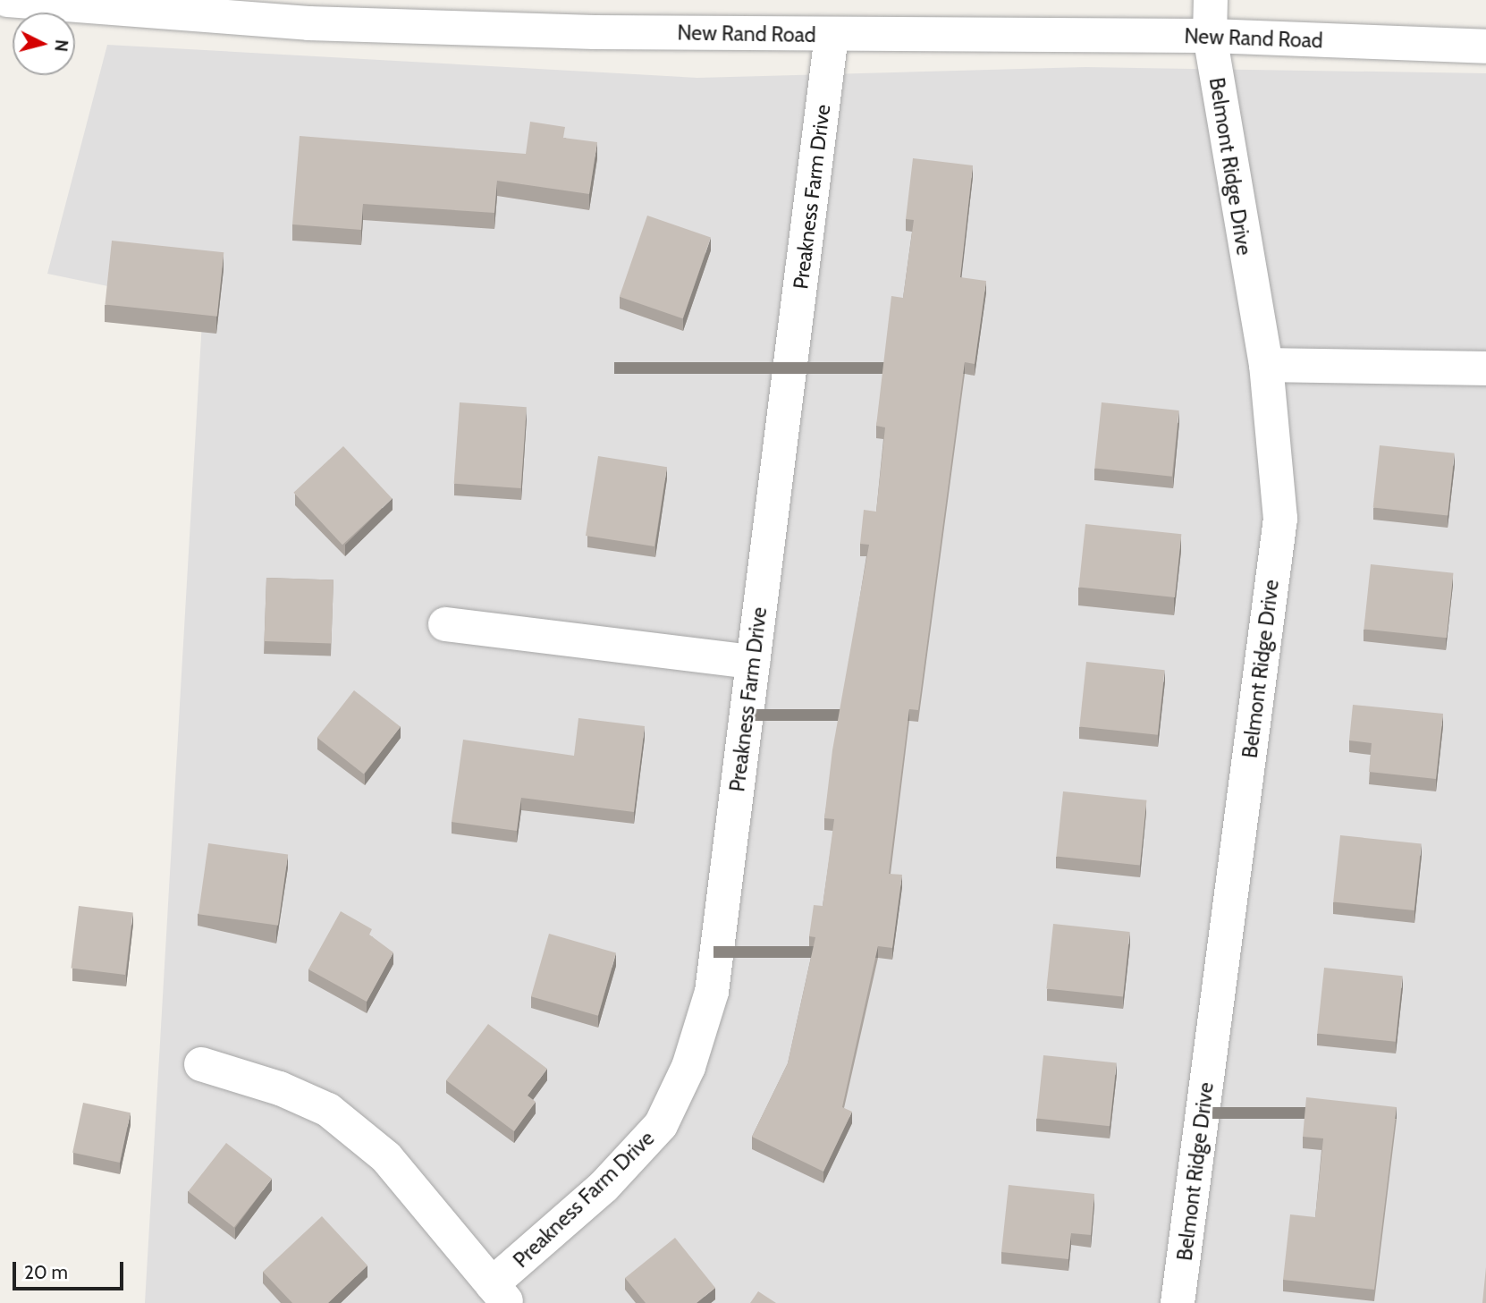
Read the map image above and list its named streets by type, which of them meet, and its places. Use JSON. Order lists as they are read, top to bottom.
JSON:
{
  "streets": {
    "street": ["New Rand Road", "Belmont Ridge Drive", "Preakness Farm Drive"]
  },
  "crossings": [
    ["New Rand Road", "Belmont Ridge Drive"],
    ["New Rand Road", "Preakness Farm Drive"]
  ],
  "scale_bar": "20 m",
  "north": "right"
}
